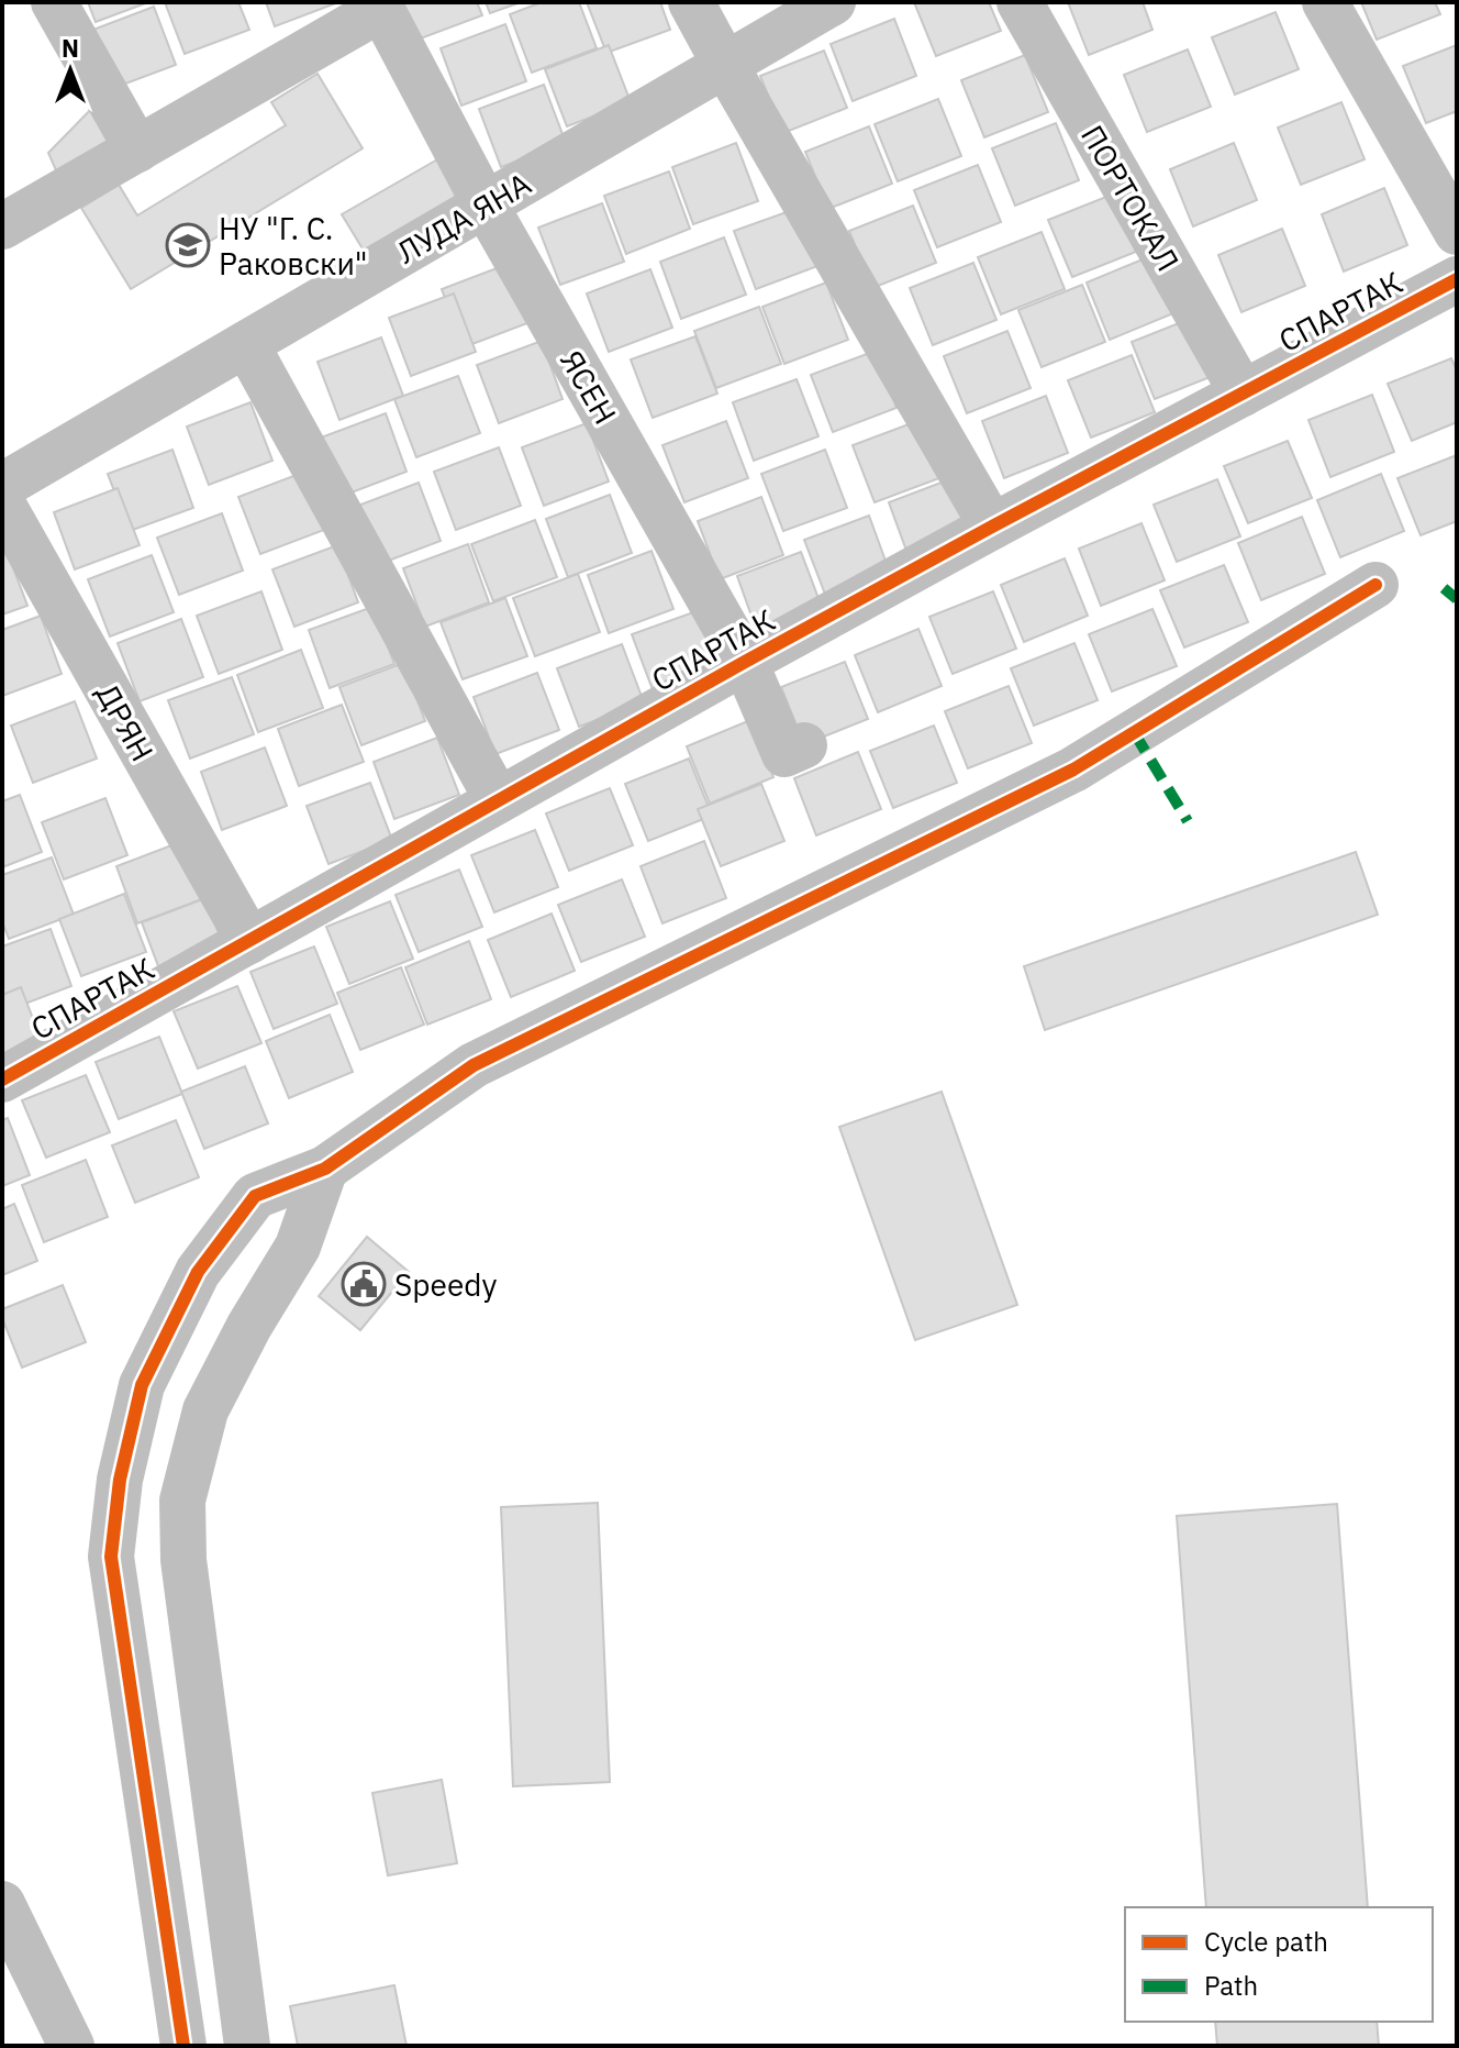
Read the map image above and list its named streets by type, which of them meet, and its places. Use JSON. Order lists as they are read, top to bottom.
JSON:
{
  "streets": {
    "street": [
      "ПОРТОКАЛ",
      "ЛУДА ЯНА",
      "СПАРТАК",
      "ЯСЕН",
      "ДРЯН"
    ]
  },
  "crossings": [
    ["ПОРТОКАЛ", "СПАРТАК"],
    ["ЛУДА ЯНА", "ЯСЕН"],
    ["СПАРТАК", "ЯСЕН"],
    ["СПАРТАК", "ДРЯН"]
  ],
  "places": {
    "school or university": ["НУ \"Г. С. Раковски\""],
    "public building": ["Speedy"]
  },
  "legend": ["Cycle path", "Path"],
  "north": "top"
}
